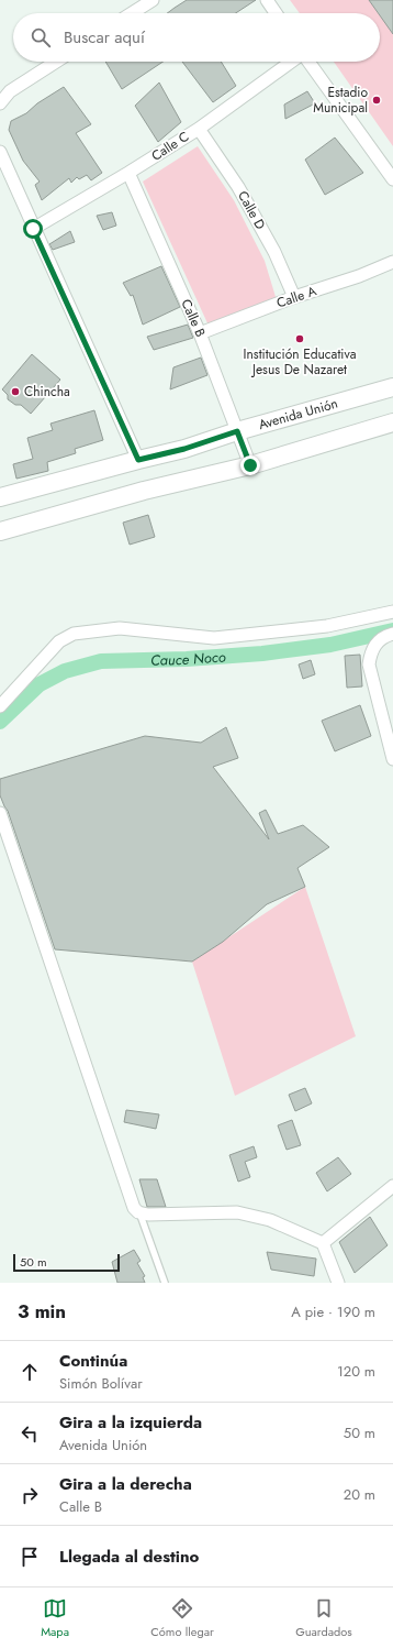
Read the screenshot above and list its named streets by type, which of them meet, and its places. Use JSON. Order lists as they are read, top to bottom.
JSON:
{
  "streets": {
    "main road": ["Avenida Unión"],
    "street": [
      "Calle C",
      "Calle D",
      "Calle A",
      "Calle B"
    ]
  },
  "crossings": [
    ["Calle C", "Calle D"],
    ["Calle C", "Calle B"],
    ["Calle D", "Calle A"],
    ["Calle A", "Calle B"],
    ["Calle B", "Avenida Unión"]
  ],
  "water": ["Cauce Noco"],
  "places": ["Estadio Municipal", "Institución Educativa Jesus De Nazaret", "Chincha"],
  "scale_bar": "50 m",
  "page": {
    "search": "Buscar aquí",
    "scale": "50 m",
    "heading": ["3 min", "A pie · 190 m"],
    "list": [
      ["Continúa", "Simón Bolívar", "120 m"],
      ["Gira a la izquierda", "Avenida Unión", "50 m"],
      ["Gira a la derecha", "Calle B", "20 m"],
      "Llegada al destino"
    ],
    "nav": ["Mapa", "Cómo llegar", "Guardados"]
  }
}
